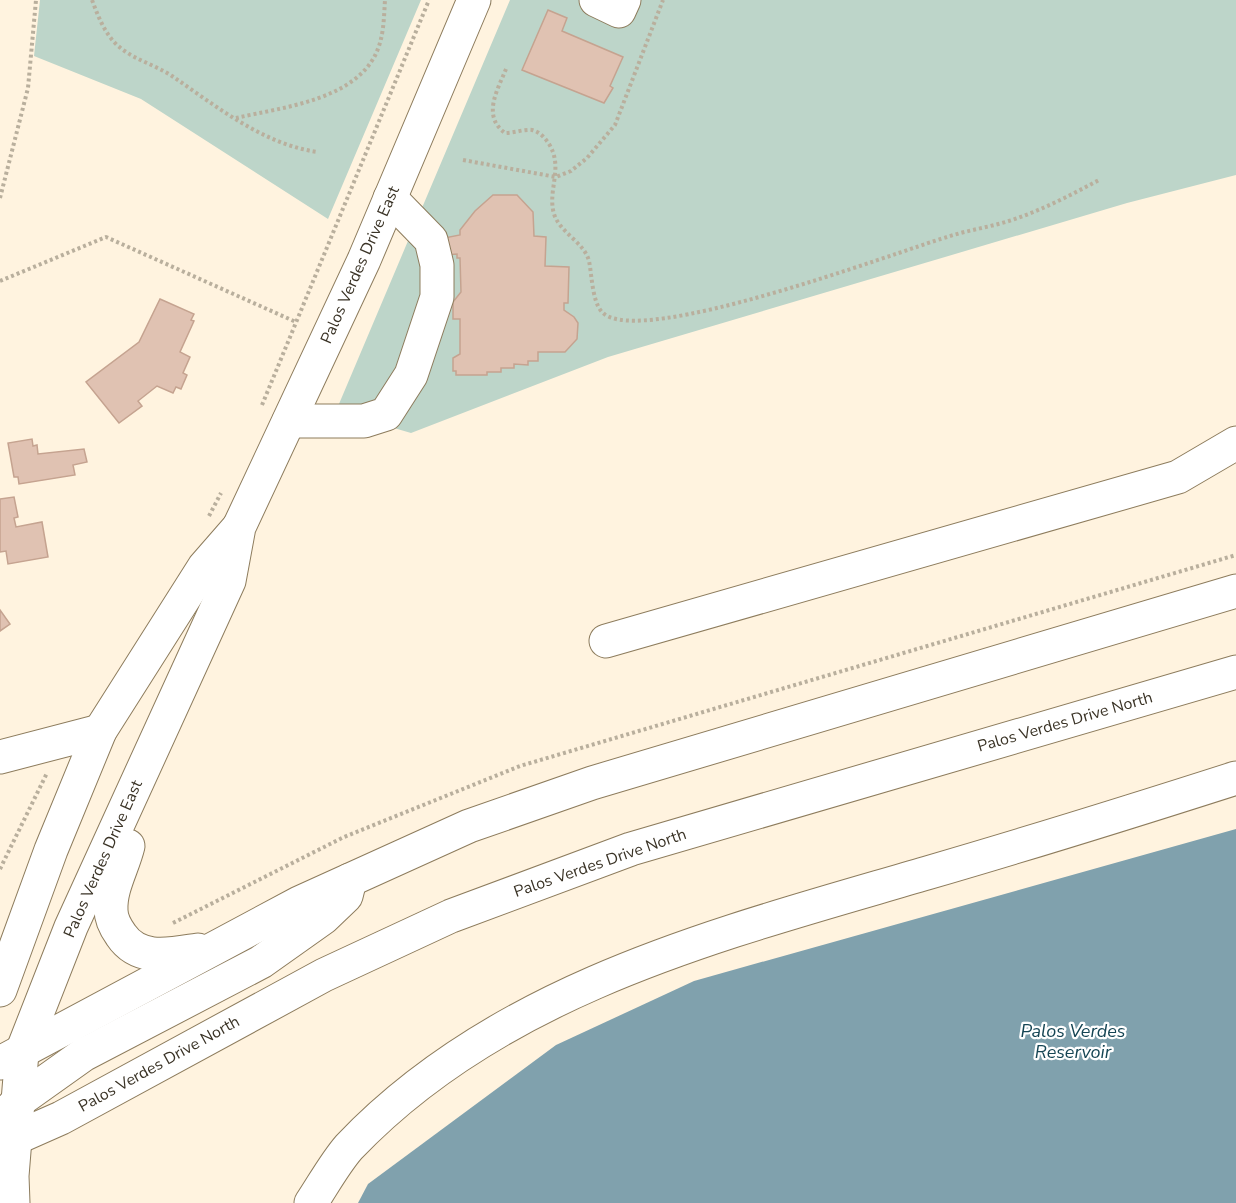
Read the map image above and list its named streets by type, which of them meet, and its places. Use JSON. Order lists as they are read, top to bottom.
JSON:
{
  "streets": {
    "main road": ["Palos Verdes Drive East", "Palos Verdes Drive North"]
  },
  "crossings": [
    ["Palos Verdes Drive East", "Palos Verdes Drive North"]
  ],
  "water": ["Palos Verdes Reservoir"]
}
